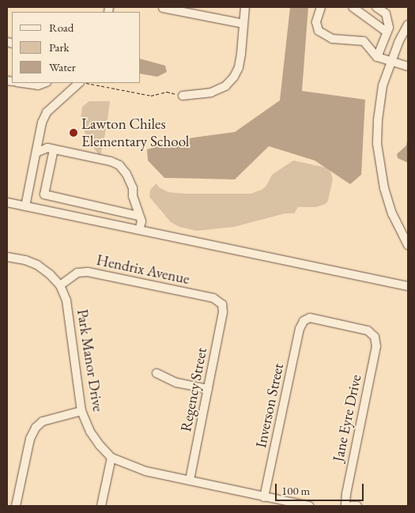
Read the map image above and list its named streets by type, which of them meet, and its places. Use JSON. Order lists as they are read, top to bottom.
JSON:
{
  "streets": {
    "street": [
      "Hendrix Avenue",
      "Park Manor Drive",
      "Regency Street",
      "Inverson Street",
      "Jane Eyre Drive"
    ]
  },
  "crossings": [
    ["Hendrix Avenue", "Park Manor Drive"],
    ["Hendrix Avenue", "Regency Street"],
    ["Park Manor Drive", "Regency Street"],
    ["Park Manor Drive", "Inverson Street"],
    ["Inverson Street", "Jane Eyre Drive"]
  ],
  "places": ["Lawton Chiles Elementary School"],
  "legend": ["Road", "Park", "Water"],
  "scale_bar": "100 m"
}
